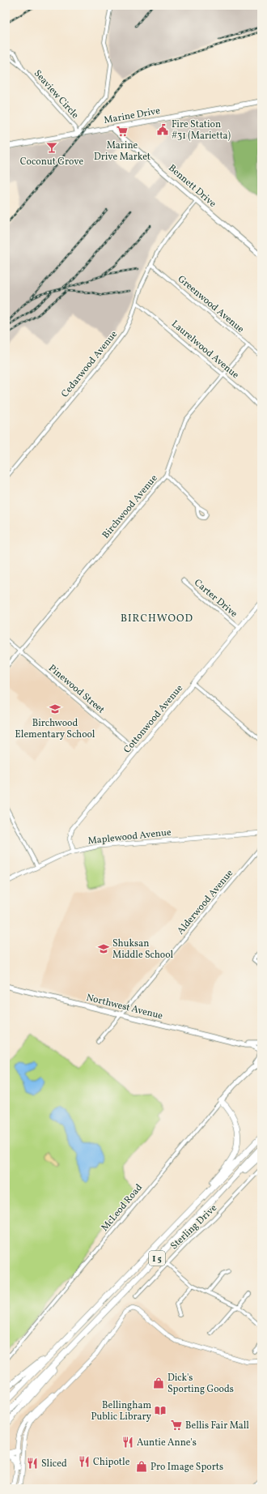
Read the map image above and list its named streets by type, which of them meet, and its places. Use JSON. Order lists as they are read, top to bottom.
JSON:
{
  "streets": {
    "highway": ["I 5"],
    "main road": [
      "Marine Drive",
      "Bennett Drive",
      "Northwest Avenue",
      "McLeod Road"
    ],
    "street": [
      "Seaview Circle",
      "Greenwood Avenue",
      "Laurelwood Avenue",
      "Cedarwood Avenue",
      "Birchwood Avenue",
      "Carter Drive",
      "Pinewood Street",
      "Cottonwood Avenue",
      "Maplewood Avenue",
      "Alderwood Avenue",
      "Sterling Drive"
    ]
  },
  "crossings": [
    ["Seaview Circle", "Marine Drive"],
    ["Marine Drive", "Bennett Drive"],
    ["Bennett Drive", "Cedarwood Avenue"],
    ["Greenwood Avenue", "Cedarwood Avenue"],
    ["Greenwood Avenue", "Birchwood Avenue"],
    ["Laurelwood Avenue", "Cedarwood Avenue"],
    ["Laurelwood Avenue", "Birchwood Avenue"],
    ["Birchwood Avenue", "Pinewood Street"],
    ["Carter Drive", "Cottonwood Avenue"],
    ["Pinewood Street", "Cottonwood Avenue"],
    ["Cottonwood Avenue", "Maplewood Avenue"],
    ["Alderwood Avenue", "Northwest Avenue"],
    ["Northwest Avenue", "McLeod Road"]
  ],
  "districts": ["BIRCHWOOD"],
  "places": {
    "public building": ["Fire Station #31 (Marietta)"],
    "supermarket": ["Marine Drive Market", "Bellis Fair Mall"],
    "bar": ["Coconut Grove"],
    "school or university": ["Birchwood Elementary School", "Shuksan Middle School"],
    "shop": ["Dick's Sporting Goods", "Pro Image Sports"],
    "library": ["Bellingham Public Library"],
    "restaurant": ["Auntie Anne's", "Chipotle", "Sliced"]
  }
}
